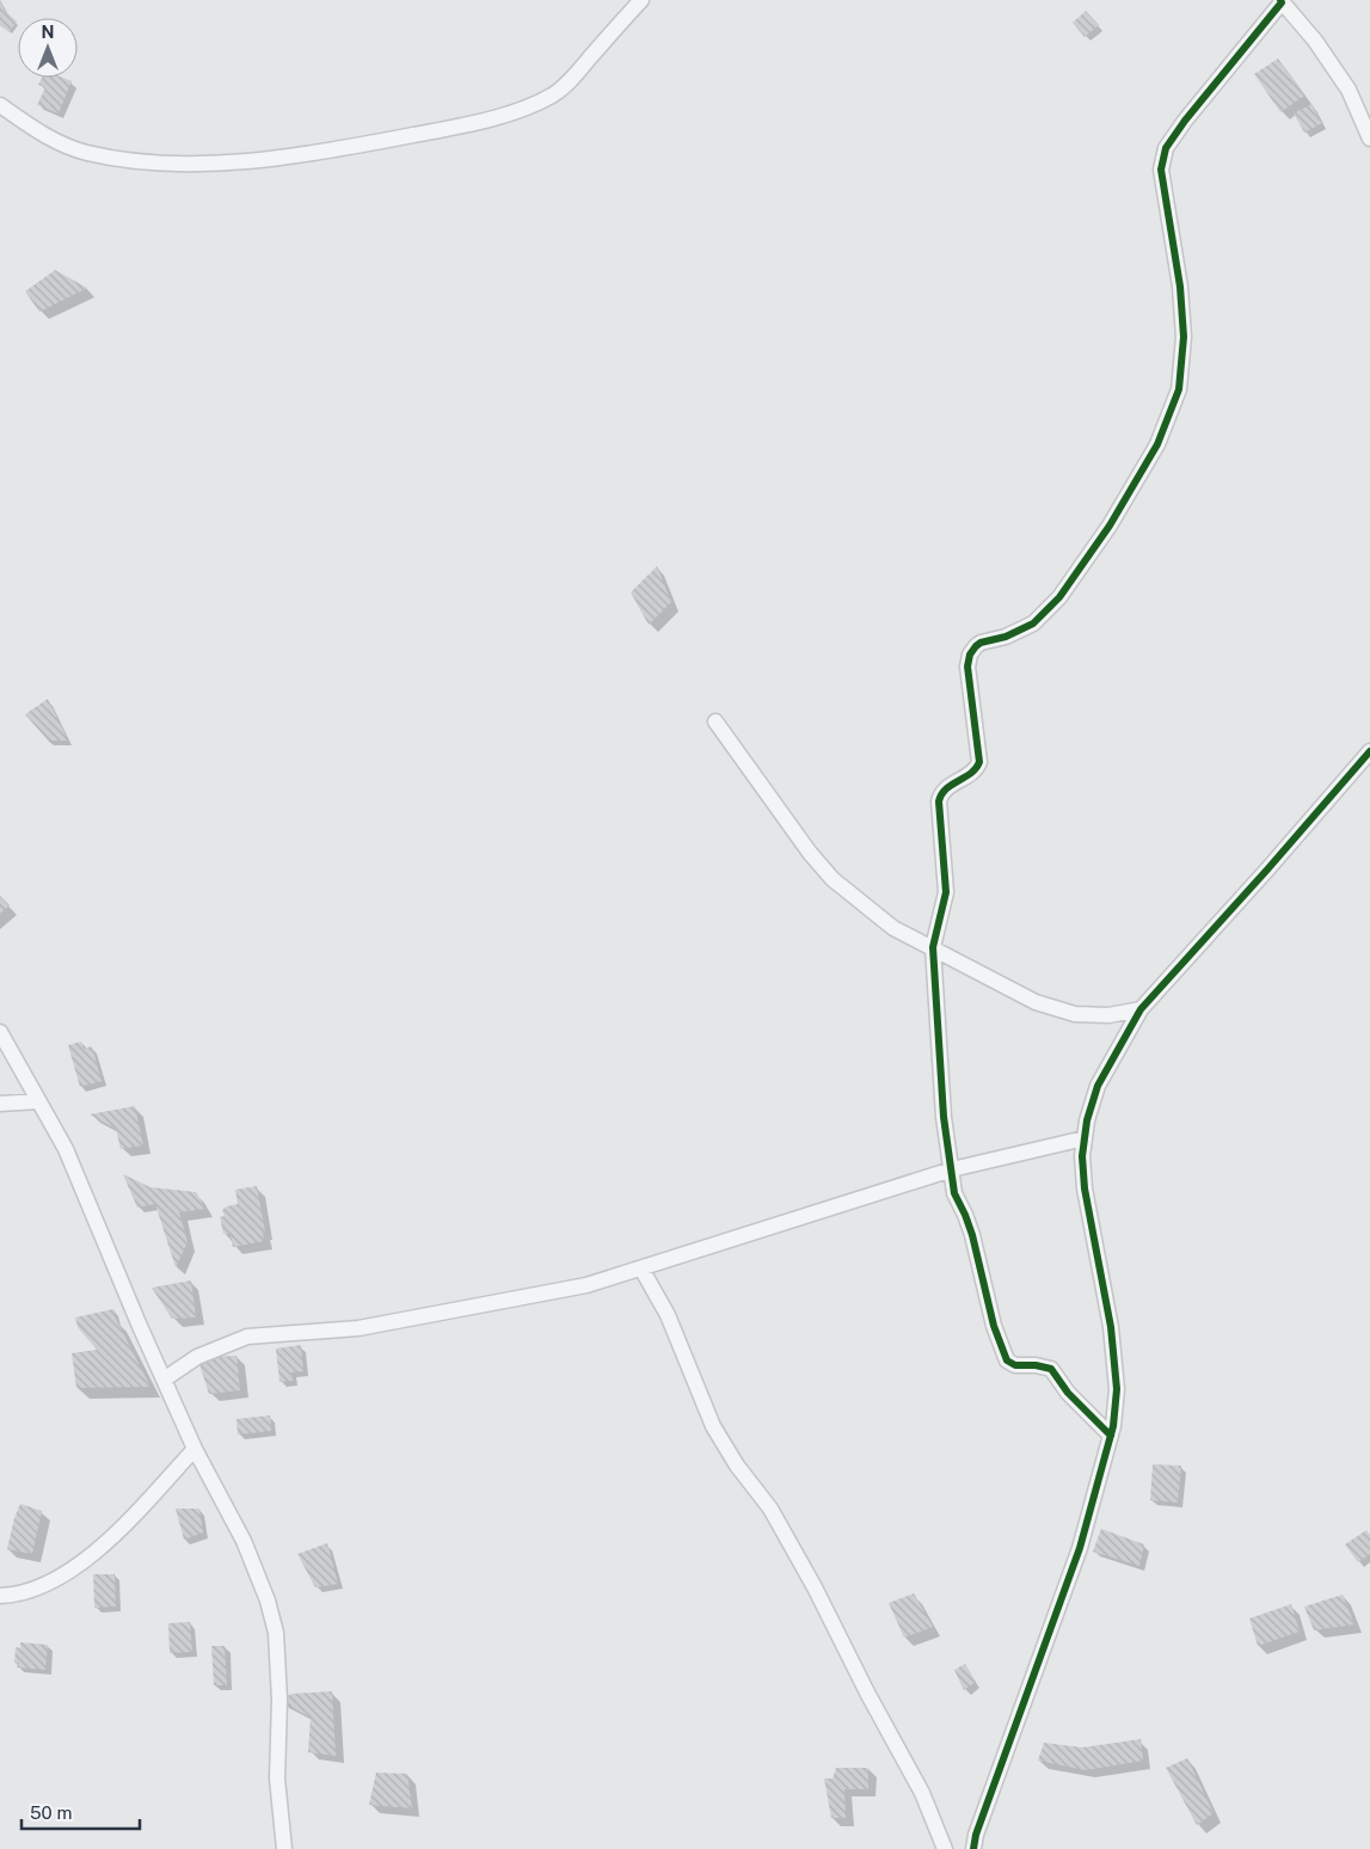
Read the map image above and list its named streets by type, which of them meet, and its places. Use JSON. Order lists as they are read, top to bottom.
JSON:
{
  "scale_bar": "50 m",
  "north": "top"
}
